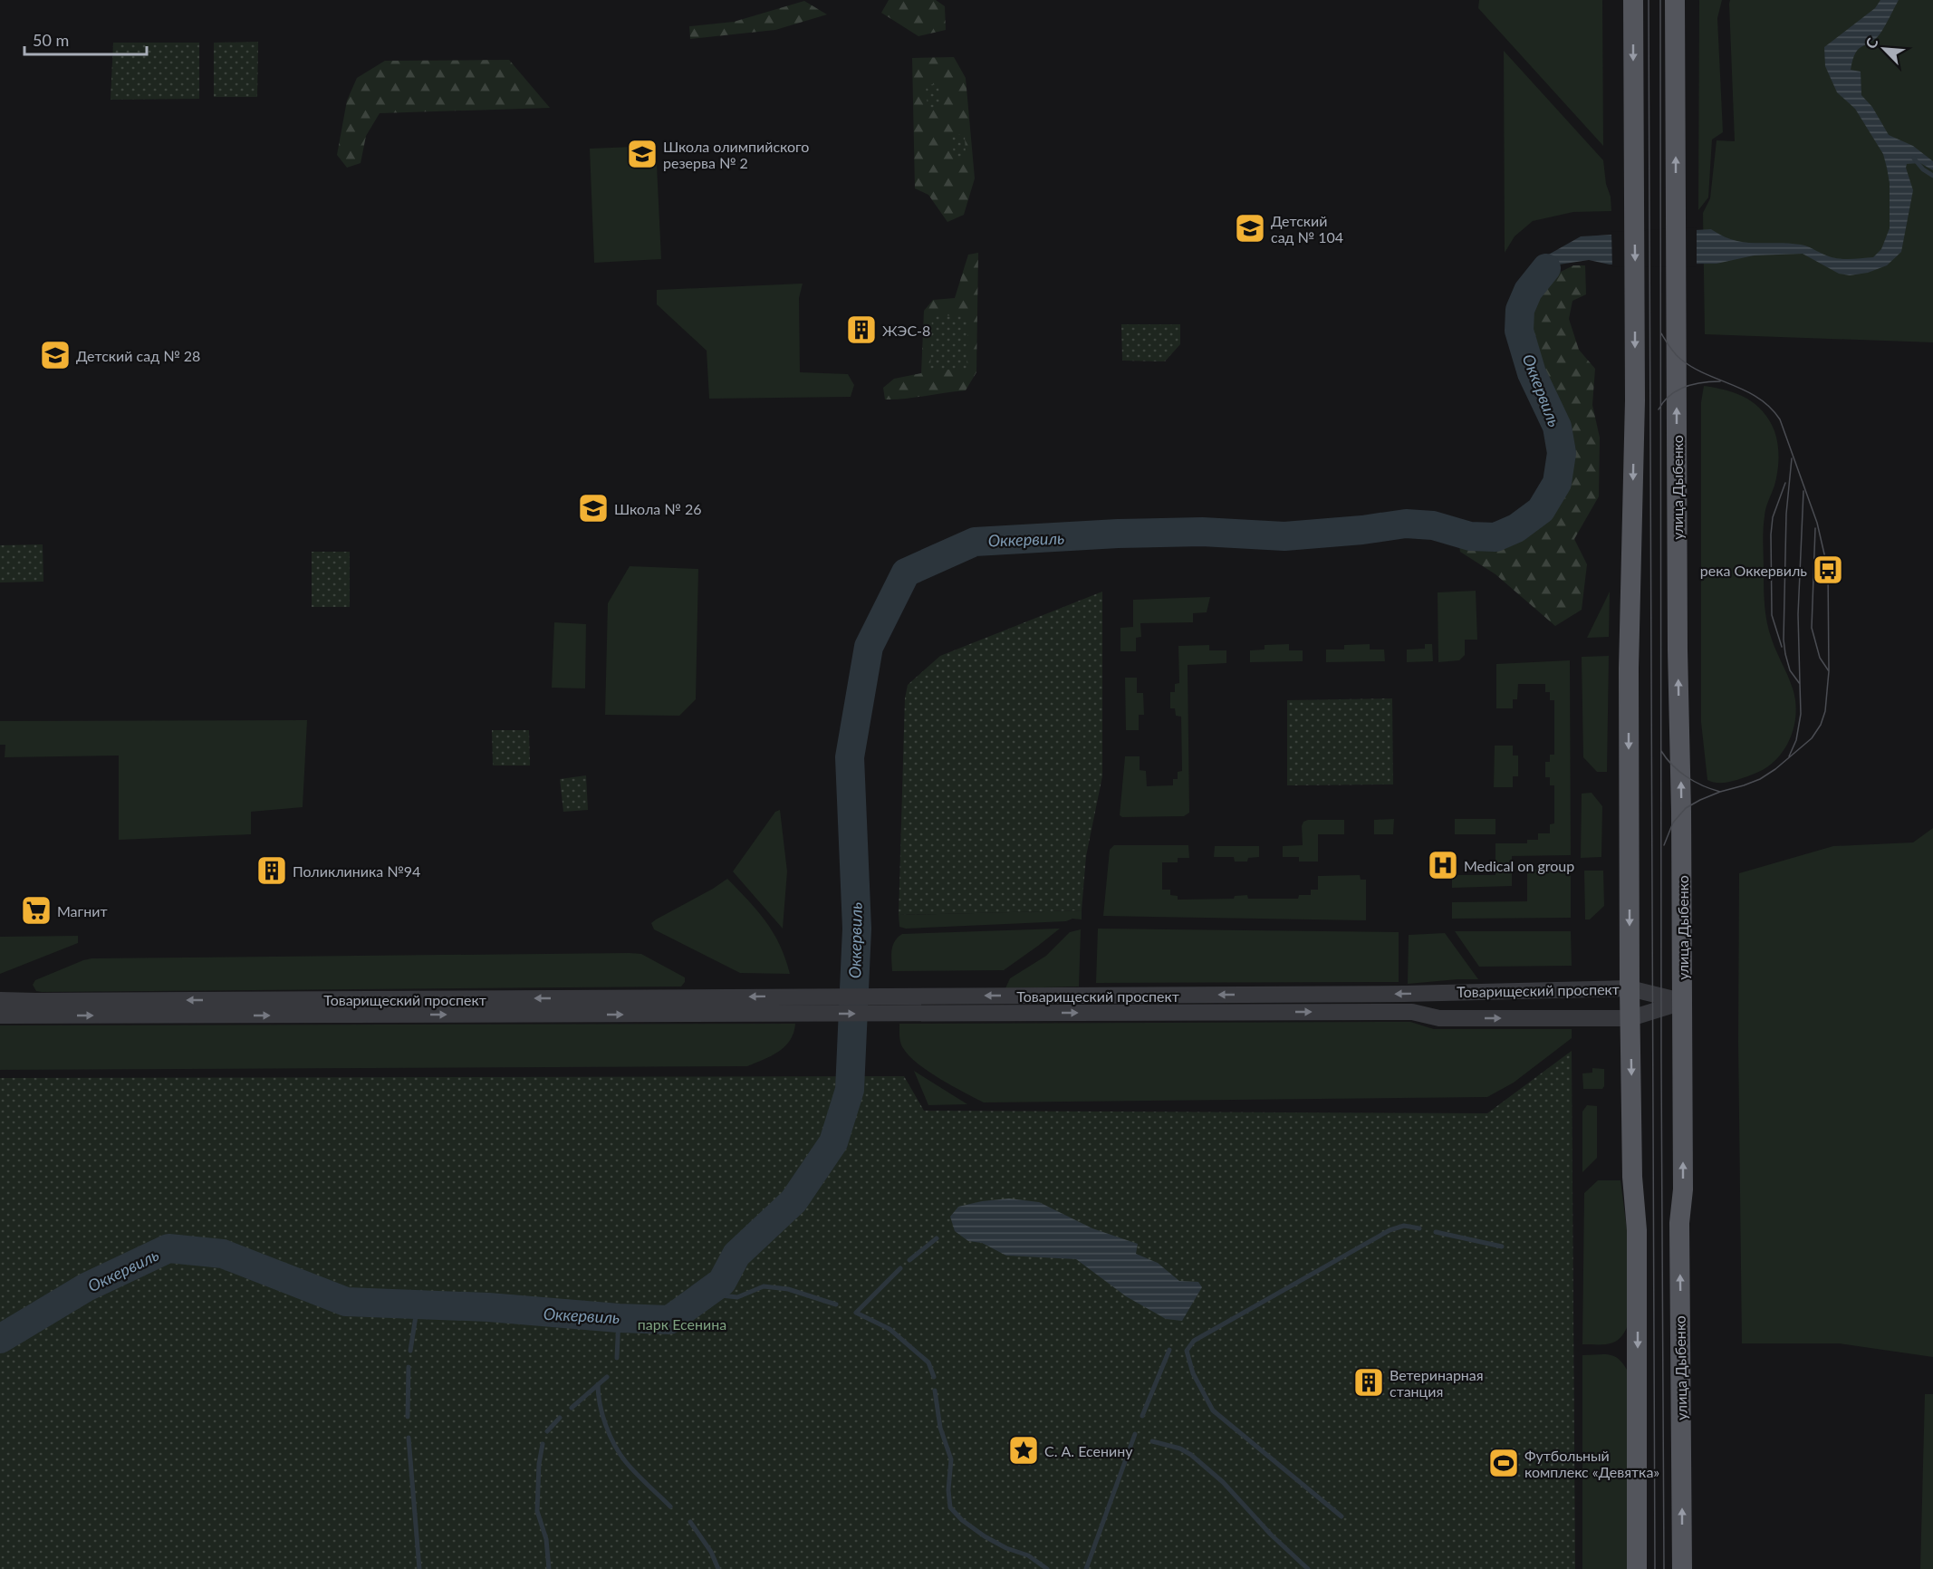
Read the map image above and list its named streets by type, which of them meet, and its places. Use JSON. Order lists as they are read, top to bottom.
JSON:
{
  "streets": {
    "main road": ["улица Дыбенко"],
    "street": ["Товарищеский проспект"]
  },
  "crossings": [
    ["улица Дыбенко", "Товарищеский проспект"]
  ],
  "water": ["Оккервиль"],
  "parks": ["парк Есенина"],
  "places": {
    "school or university": [
      "Школа олимпийского резерва № 2",
      "Детский сад № 104",
      "Детский сад № 28",
      "Школа № 26"
    ],
    "building": ["ЖЭС-8", "Поликлиника №94", "Ветеринарная станция"],
    "bus stop": ["река Оккервиль"],
    "hospital": ["Medical on group"],
    "supermarket": ["Магнит"],
    "place": ["С. А. Есенину"],
    "sports": ["Футбольный комплекс «Девятка»"]
  },
  "scale_bar": "50 m",
  "north": "top left"
}
